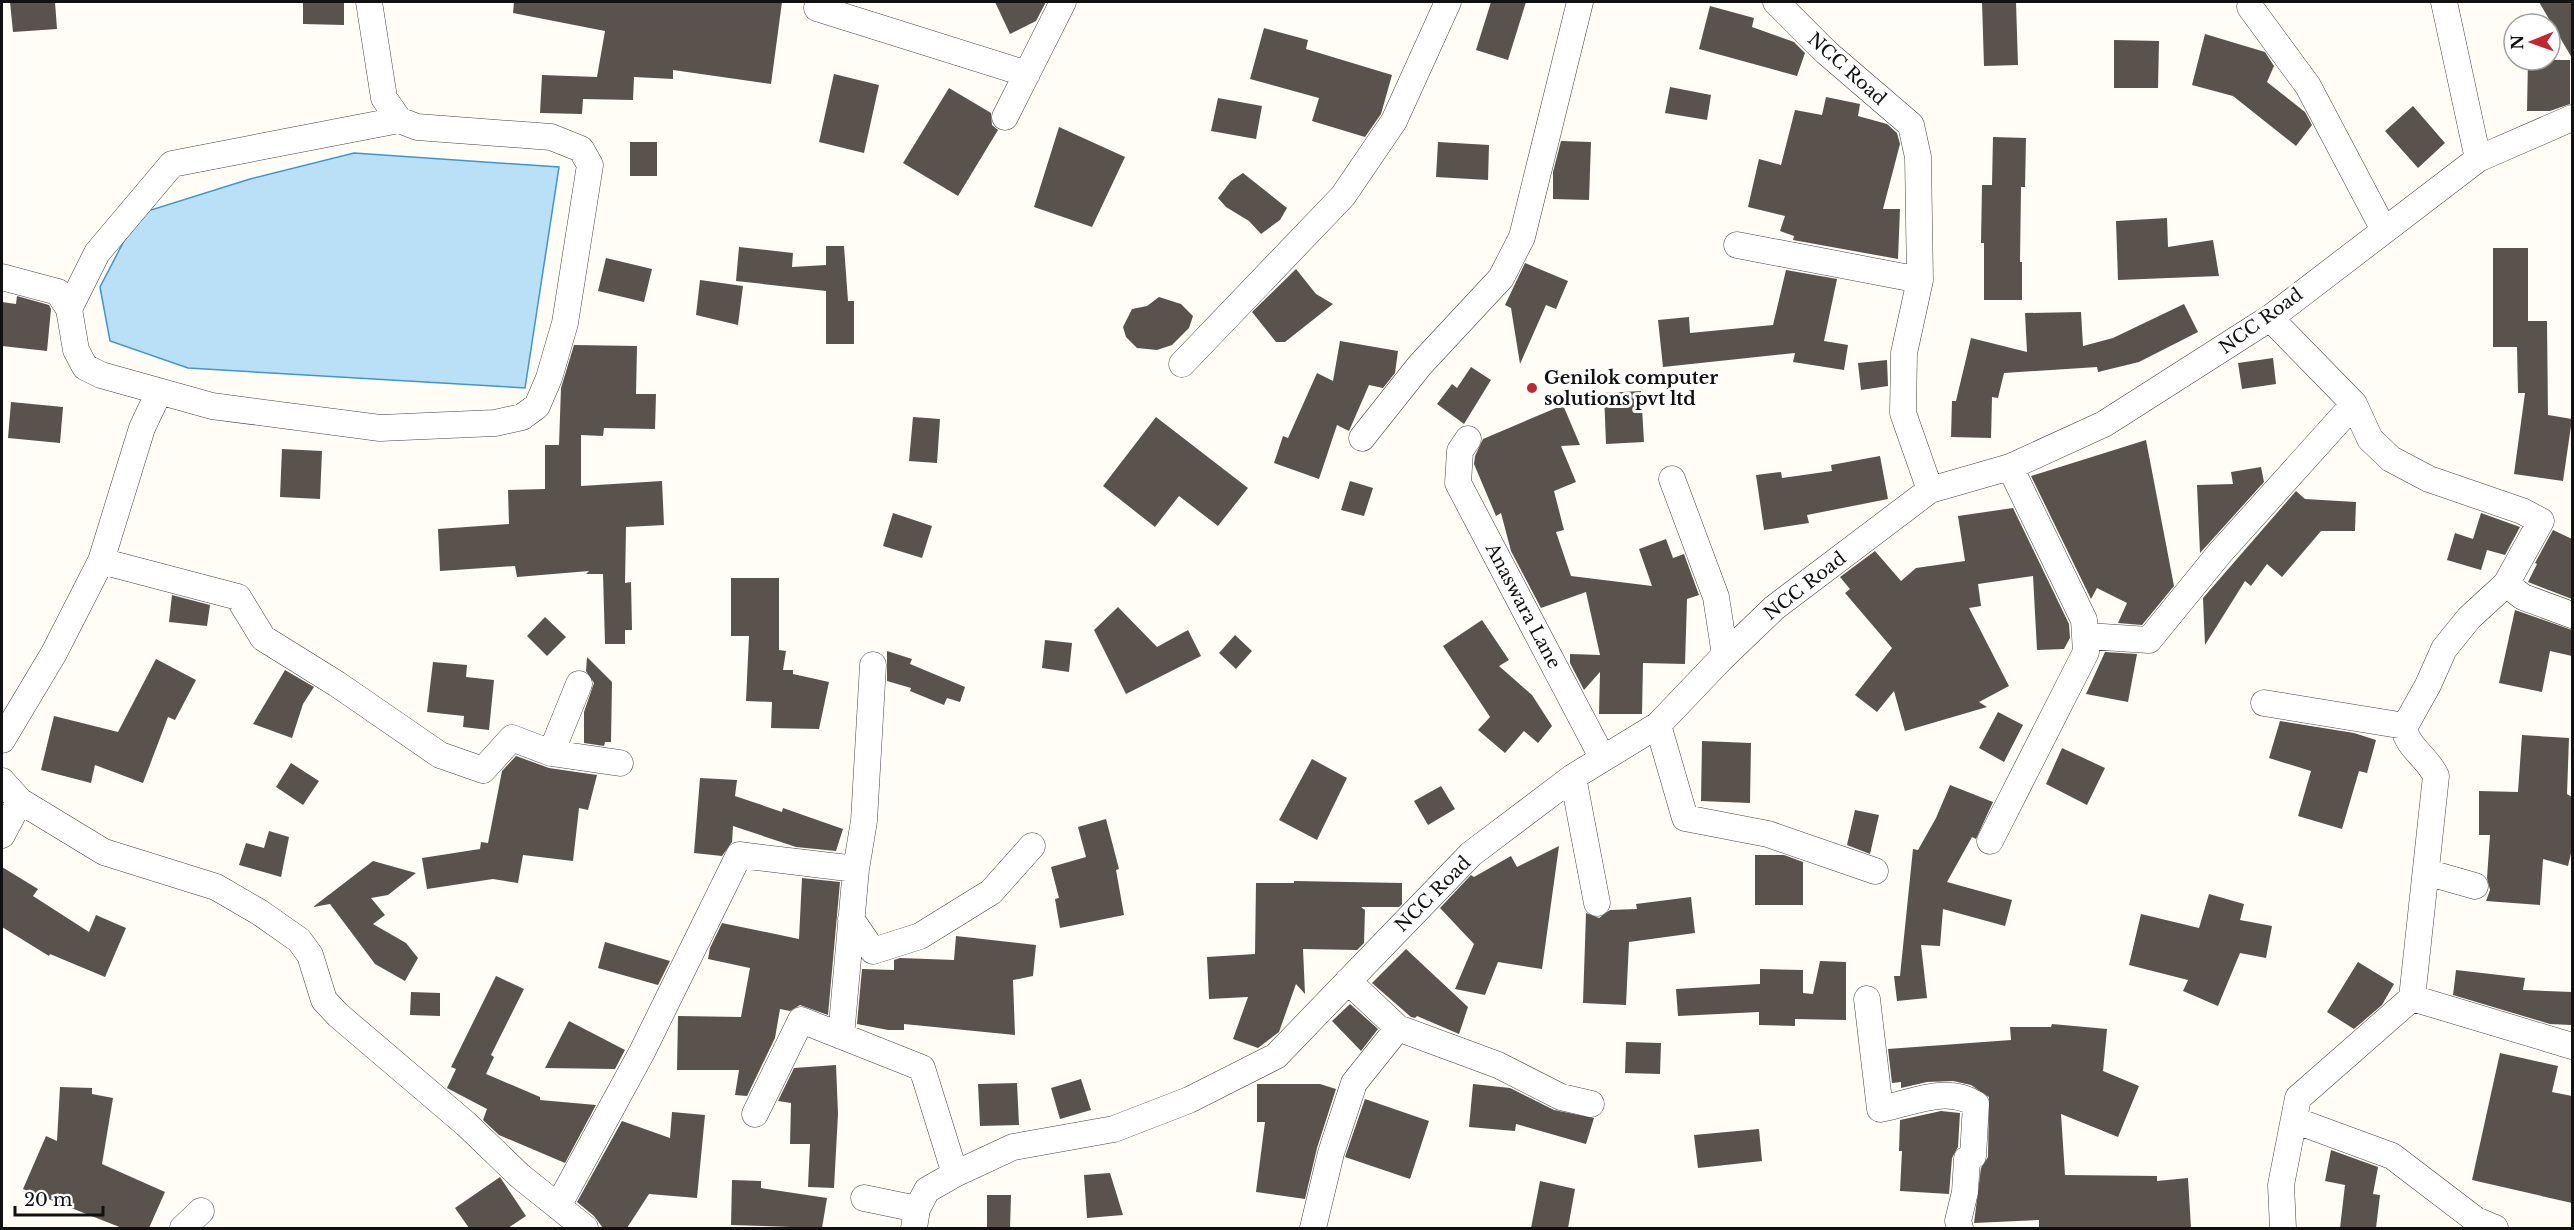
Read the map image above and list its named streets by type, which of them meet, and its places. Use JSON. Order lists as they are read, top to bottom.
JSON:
{
  "streets": {
    "street": ["NCC Road", "Anaswara Lane"]
  },
  "crossings": [
    ["NCC Road", "Anaswara Lane"]
  ],
  "places": ["Genilok computer solutions pvt ltd"],
  "scale_bar": "20 m",
  "north": "left"
}
